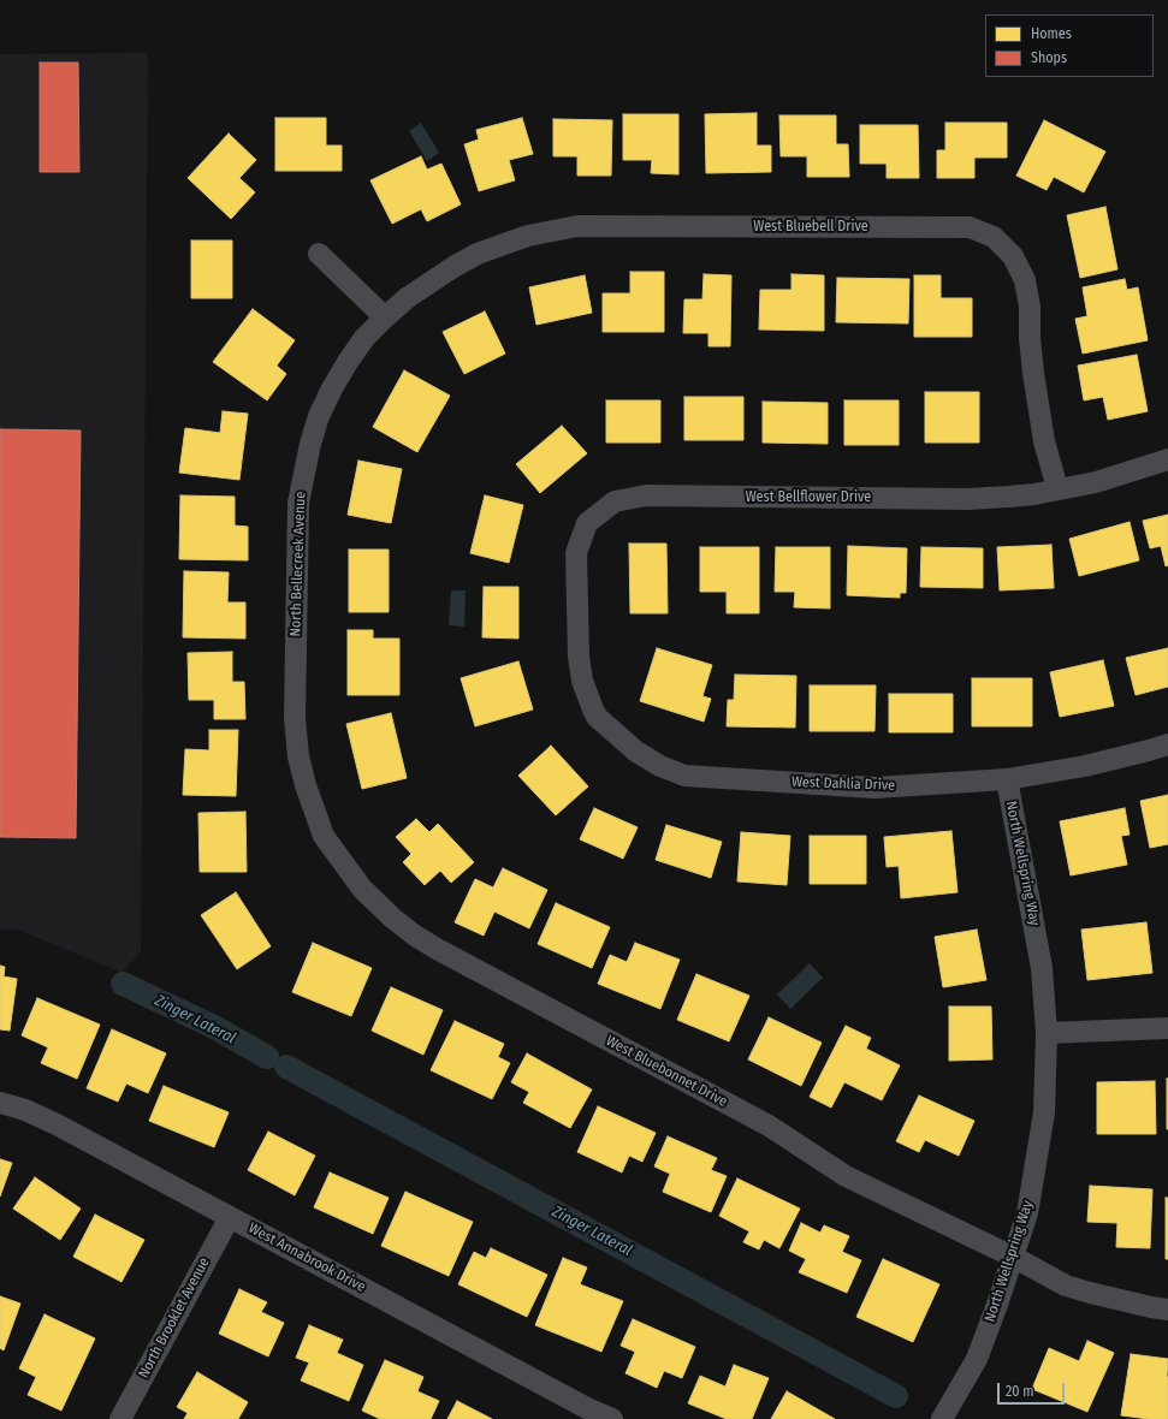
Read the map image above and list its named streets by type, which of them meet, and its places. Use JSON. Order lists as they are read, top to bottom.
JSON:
{
  "streets": {
    "street": [
      "West Bluebell Drive",
      "West Bellflower Drive",
      "North Bellecreek Avenue",
      "West Dahlia Drive",
      "North Wellspring Way",
      "West Bluebonnet Drive",
      "West Annabrook Drive",
      "North Brooklet Avenue"
    ]
  },
  "crossings": [
    ["West Bluebell Drive", "West Bellflower Drive"],
    ["West Bluebell Drive", "North Bellecreek Avenue"],
    ["West Bellflower Drive", "West Dahlia Drive"],
    ["North Bellecreek Avenue", "West Bluebonnet Drive"],
    ["West Dahlia Drive", "North Wellspring Way"],
    ["North Wellspring Way", "West Bluebonnet Drive"],
    ["West Annabrook Drive", "North Brooklet Avenue"]
  ],
  "water": ["Zinger Lateral"],
  "legend": ["Homes", "Shops"],
  "scale_bar": "20 m"
}
